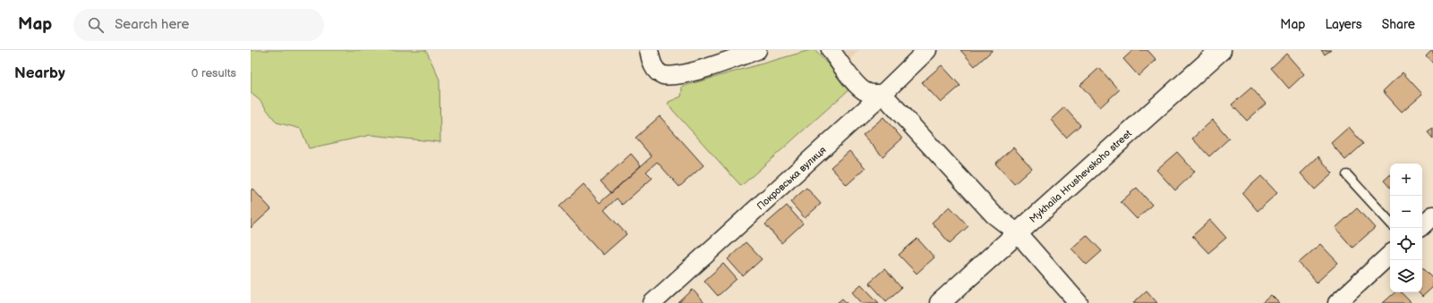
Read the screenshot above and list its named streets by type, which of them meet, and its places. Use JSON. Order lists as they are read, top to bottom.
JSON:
{
  "streets": {
    "street": ["Mykhaila Hrushevskoho street", "Покровська вулиця"]
  },
  "page": {
    "header": "Map",
    "search": "Search here",
    "nav": ["Map", "Layers", "Share"],
    "heading": ["Nearby", "0 results"],
    "map_buttons": ["+", "−"]
  }
}
